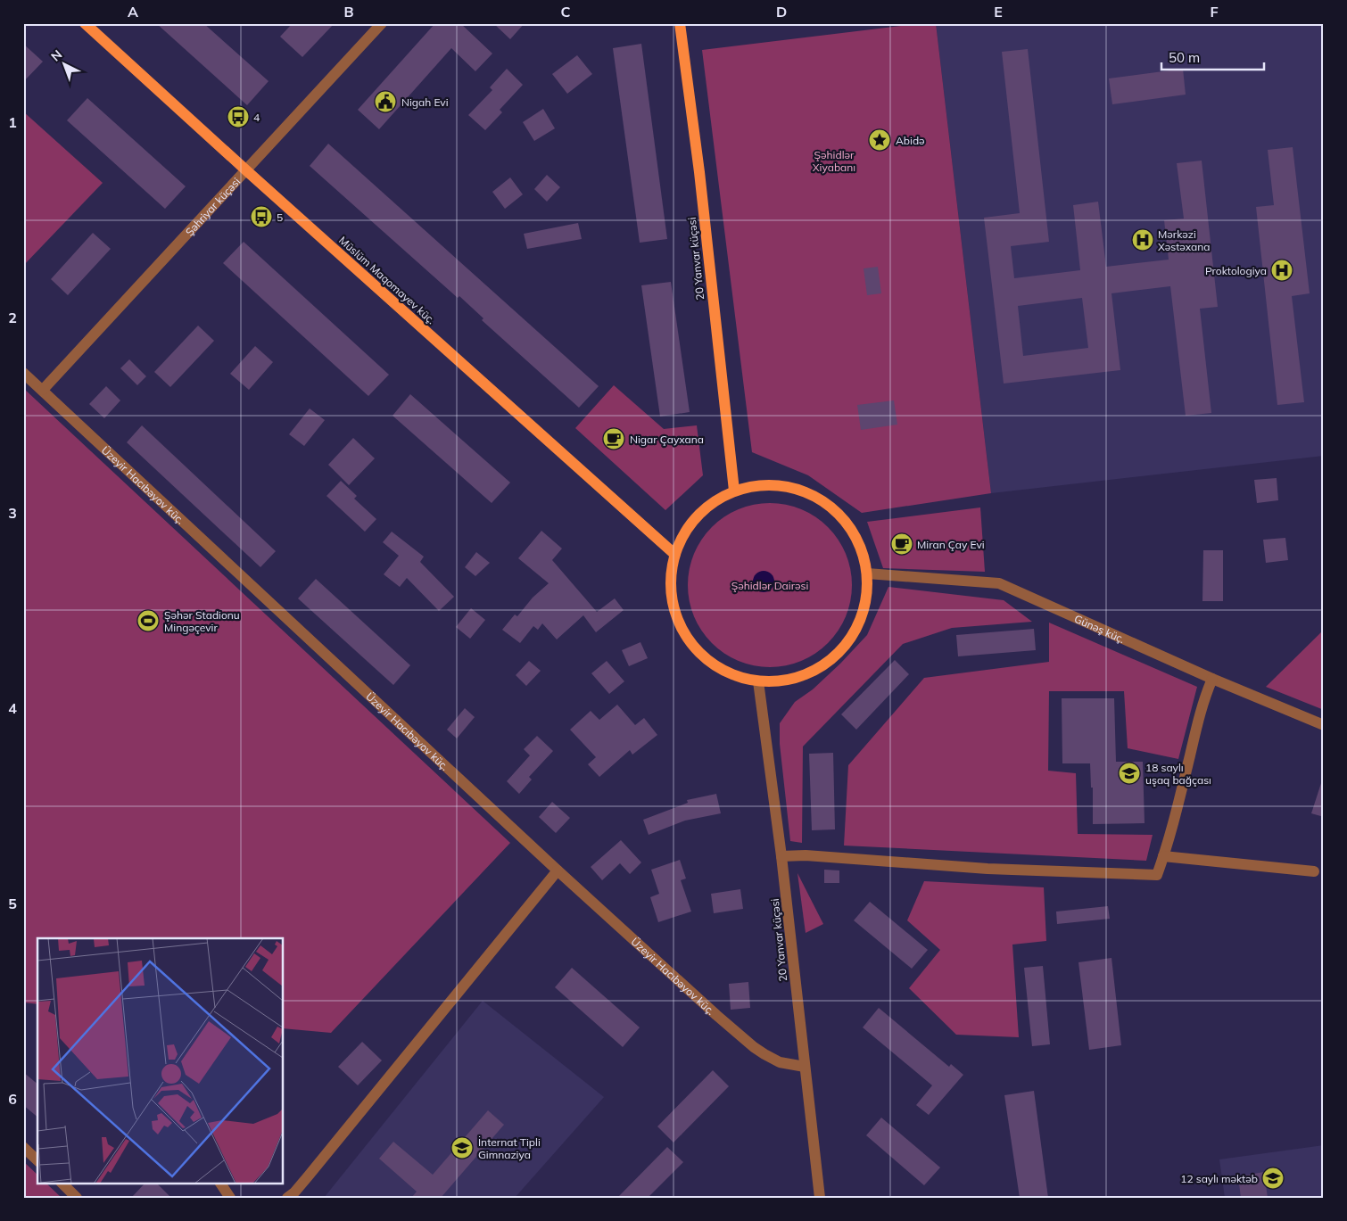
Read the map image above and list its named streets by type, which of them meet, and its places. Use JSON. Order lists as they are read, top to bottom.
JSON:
{
  "streets": {
    "main road": ["20 Yanvar küçəsi", "Müslüm Maqomayev küç."],
    "street": ["Şəhriyar küçəsi", "Üzeyir Hacıbəyov küç.", "Günəş küç."]
  },
  "crossings": [
    ["Şəhriyar küçəsi", "Müslüm Maqomayev küç."],
    ["Şəhriyar küçəsi", "Üzeyir Hacıbəyov küç."],
    ["20 Yanvar küçəsi", "Üzeyir Hacıbəyov küç."]
  ],
  "parks": ["Şəhidlər Xiyabanı", "Şəhidlər Dairəsi"],
  "places": {
    "public building": ["Nigah Evi"],
    "bus stop": ["4", "5"],
    "place": ["Abidə"],
    "hospital": ["Mərkəzi Xəstəxana", "Proktologiya"],
    "cafe": ["Nigar Çayxana", "Miran Çay Evi"],
    "sports": ["Şəhər Stadionu Mingəçevir"],
    "school or university": ["18 saylı uşaq bağçası", "İnternat Tipli Gimnaziya", "12 saylı məktəb"]
  },
  "scale_bar": "50 m",
  "north": "top left",
  "grid": {
    "columns": [
      "A",
      "B",
      "C",
      "D",
      "E",
      "F"
    ],
    "rows": [
      "1",
      "2",
      "3",
      "4",
      "5",
      "6"
    ]
  }
}
